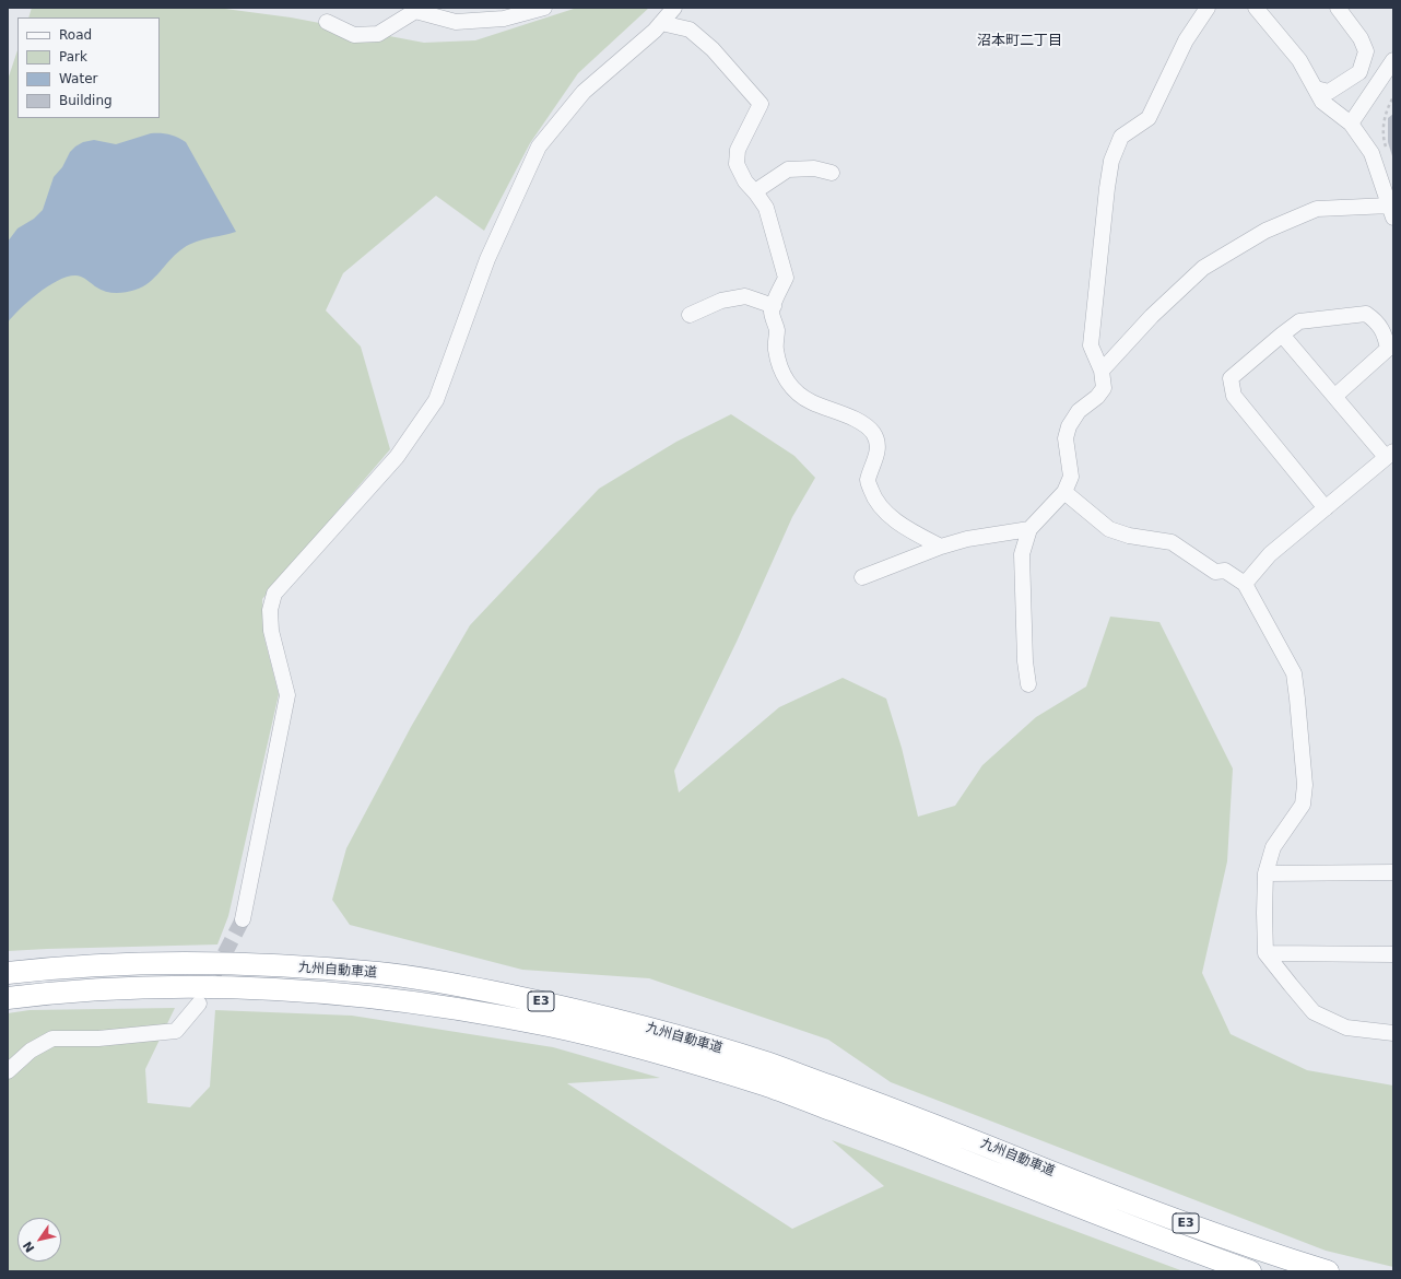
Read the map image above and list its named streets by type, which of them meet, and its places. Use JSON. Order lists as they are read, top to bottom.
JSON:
{
  "streets": {
    "highway": ["九州自動車道", "E3"]
  },
  "districts": ["沼本町二丁目"],
  "legend": [
    "Road",
    "Park",
    "Water",
    "Building"
  ],
  "north": "bottom left"
}
